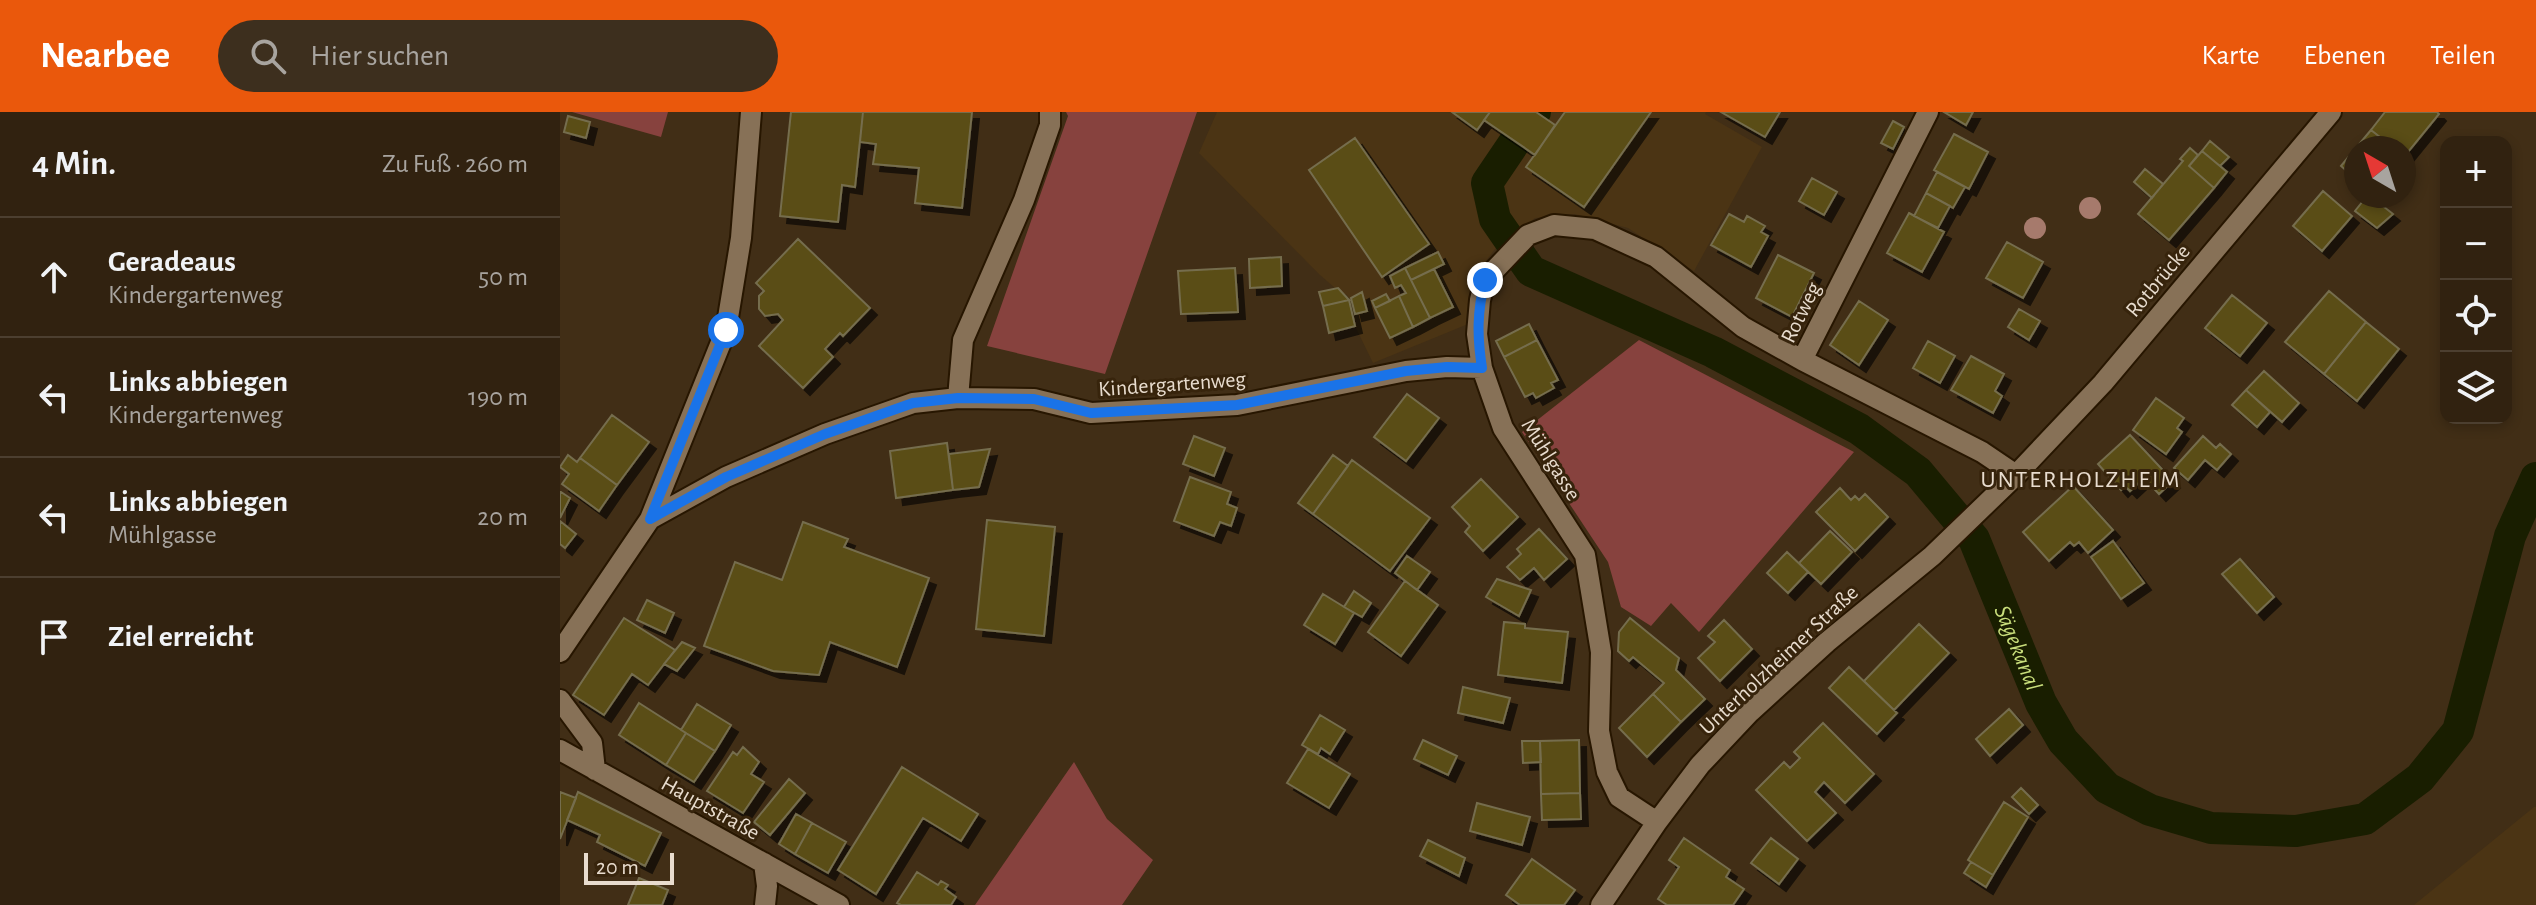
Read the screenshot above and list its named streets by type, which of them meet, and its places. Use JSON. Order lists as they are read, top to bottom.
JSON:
{
  "streets": {
    "street": [
      "Rotbrücke",
      "Rotweg",
      "Kindergartenweg",
      "Mühlgasse",
      "Unterholzheimer Straße",
      "Hauptstraße"
    ]
  },
  "crossings": [
    ["Rotbrücke", "Rotweg"],
    ["Rotbrücke", "Unterholzheimer Straße"],
    ["Rotweg", "Mühlgasse"],
    ["Rotweg", "Unterholzheimer Straße"],
    ["Kindergartenweg", "Mühlgasse"],
    ["Mühlgasse", "Unterholzheimer Straße"]
  ],
  "districts": ["UNTERHOLZHEIM"],
  "water": ["Sägekanal"],
  "scale_bar": "20 m",
  "north": "top left",
  "page": {
    "header": "Nearbee",
    "search": "Hier suchen",
    "nav": ["Karte", "Ebenen", "Teilen"],
    "heading": ["4 Min.", "Zu Fuß · 260 m"],
    "map_buttons": ["+", "−"],
    "list": [
      ["Geradeaus", "Kindergartenweg", "50 m"],
      ["Links abbiegen", "Kindergartenweg", "190 m"],
      ["Links abbiegen", "Mühlgasse", "20 m"],
      "Ziel erreicht"
    ],
    "scale": "20 m"
  }
}
